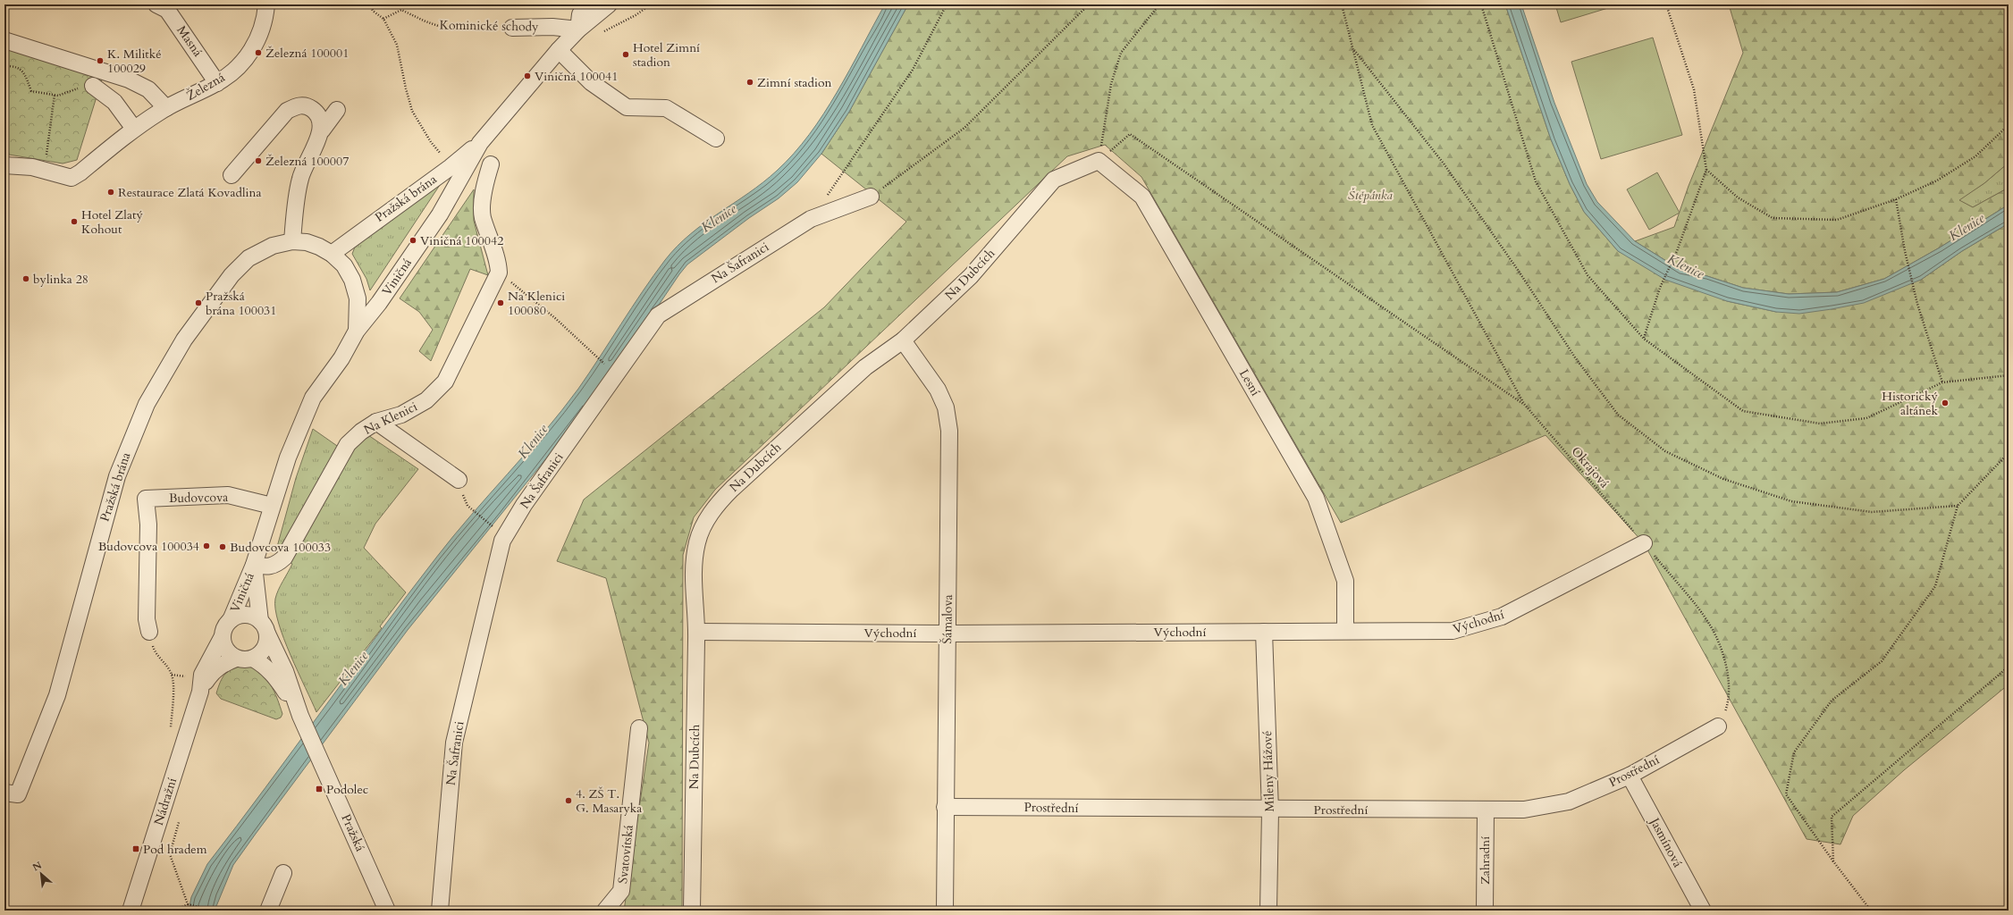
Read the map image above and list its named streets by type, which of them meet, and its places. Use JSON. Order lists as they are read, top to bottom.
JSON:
{
  "streets": {
    "street": [
      "Kominické schody",
      "Masná",
      "Železná",
      "Pražská brána",
      "Na Šafranici",
      "Na Dubcích",
      "Viničná",
      "Lesní",
      "Na Klenici",
      "Budovcova",
      "Šámalova",
      "Východní",
      "Mileny Hážové",
      "Prostřední",
      "Nádražní",
      "Pražská",
      "Jasmínová",
      "Svatovítská",
      "Zahradní"
    ],
    "path": ["Okrajová"]
  },
  "crossings": [
    ["Kominické schody", "Viničná"],
    ["Masná", "Železná"],
    ["Pražská brána", "Viničná"],
    ["Na Dubcích", "Lesní"],
    ["Na Dubcích", "Šámalova"],
    ["Na Dubcích", "Východní"],
    ["Viničná", "Na Klenici"],
    ["Viničná", "Budovcova"],
    ["Viničná", "Nádražní"],
    ["Viničná", "Pražská"],
    ["Lesní", "Východní"],
    ["Okrajová", "Východní"],
    ["Okrajová", "Prostřední"],
    ["Šámalova", "Východní"],
    ["Šámalova", "Prostřední"],
    ["Východní", "Mileny Hážové"],
    ["Mileny Hážové", "Prostřední"],
    ["Prostřední", "Jasmínová"],
    ["Prostřední", "Zahradní"],
    ["Nádražní", "Pražská"]
  ],
  "water": ["Klenice"],
  "parks": ["Štěpánka"],
  "places": {
    "other": [
      "Železná 100001",
      "Hotel Zimní stadion",
      "K. Militké 100029",
      "Viničná 100041",
      "Zimní stadion",
      "Železná 100007",
      "Restaurace Zlatá Kovadlina",
      "Hotel Zlatý Kohout",
      "Viničná 100042",
      "bylinka 28",
      "Pražská brána 100031",
      "Na Klenici 100080",
      "Historický altánek",
      "Budovcova 100034",
      "Budovcova 100033",
      "4. ZŠ T. G. Masaryka"
    ],
    "transit": ["Podolec", "Pod hradem"]
  },
  "north": "top left"
}
